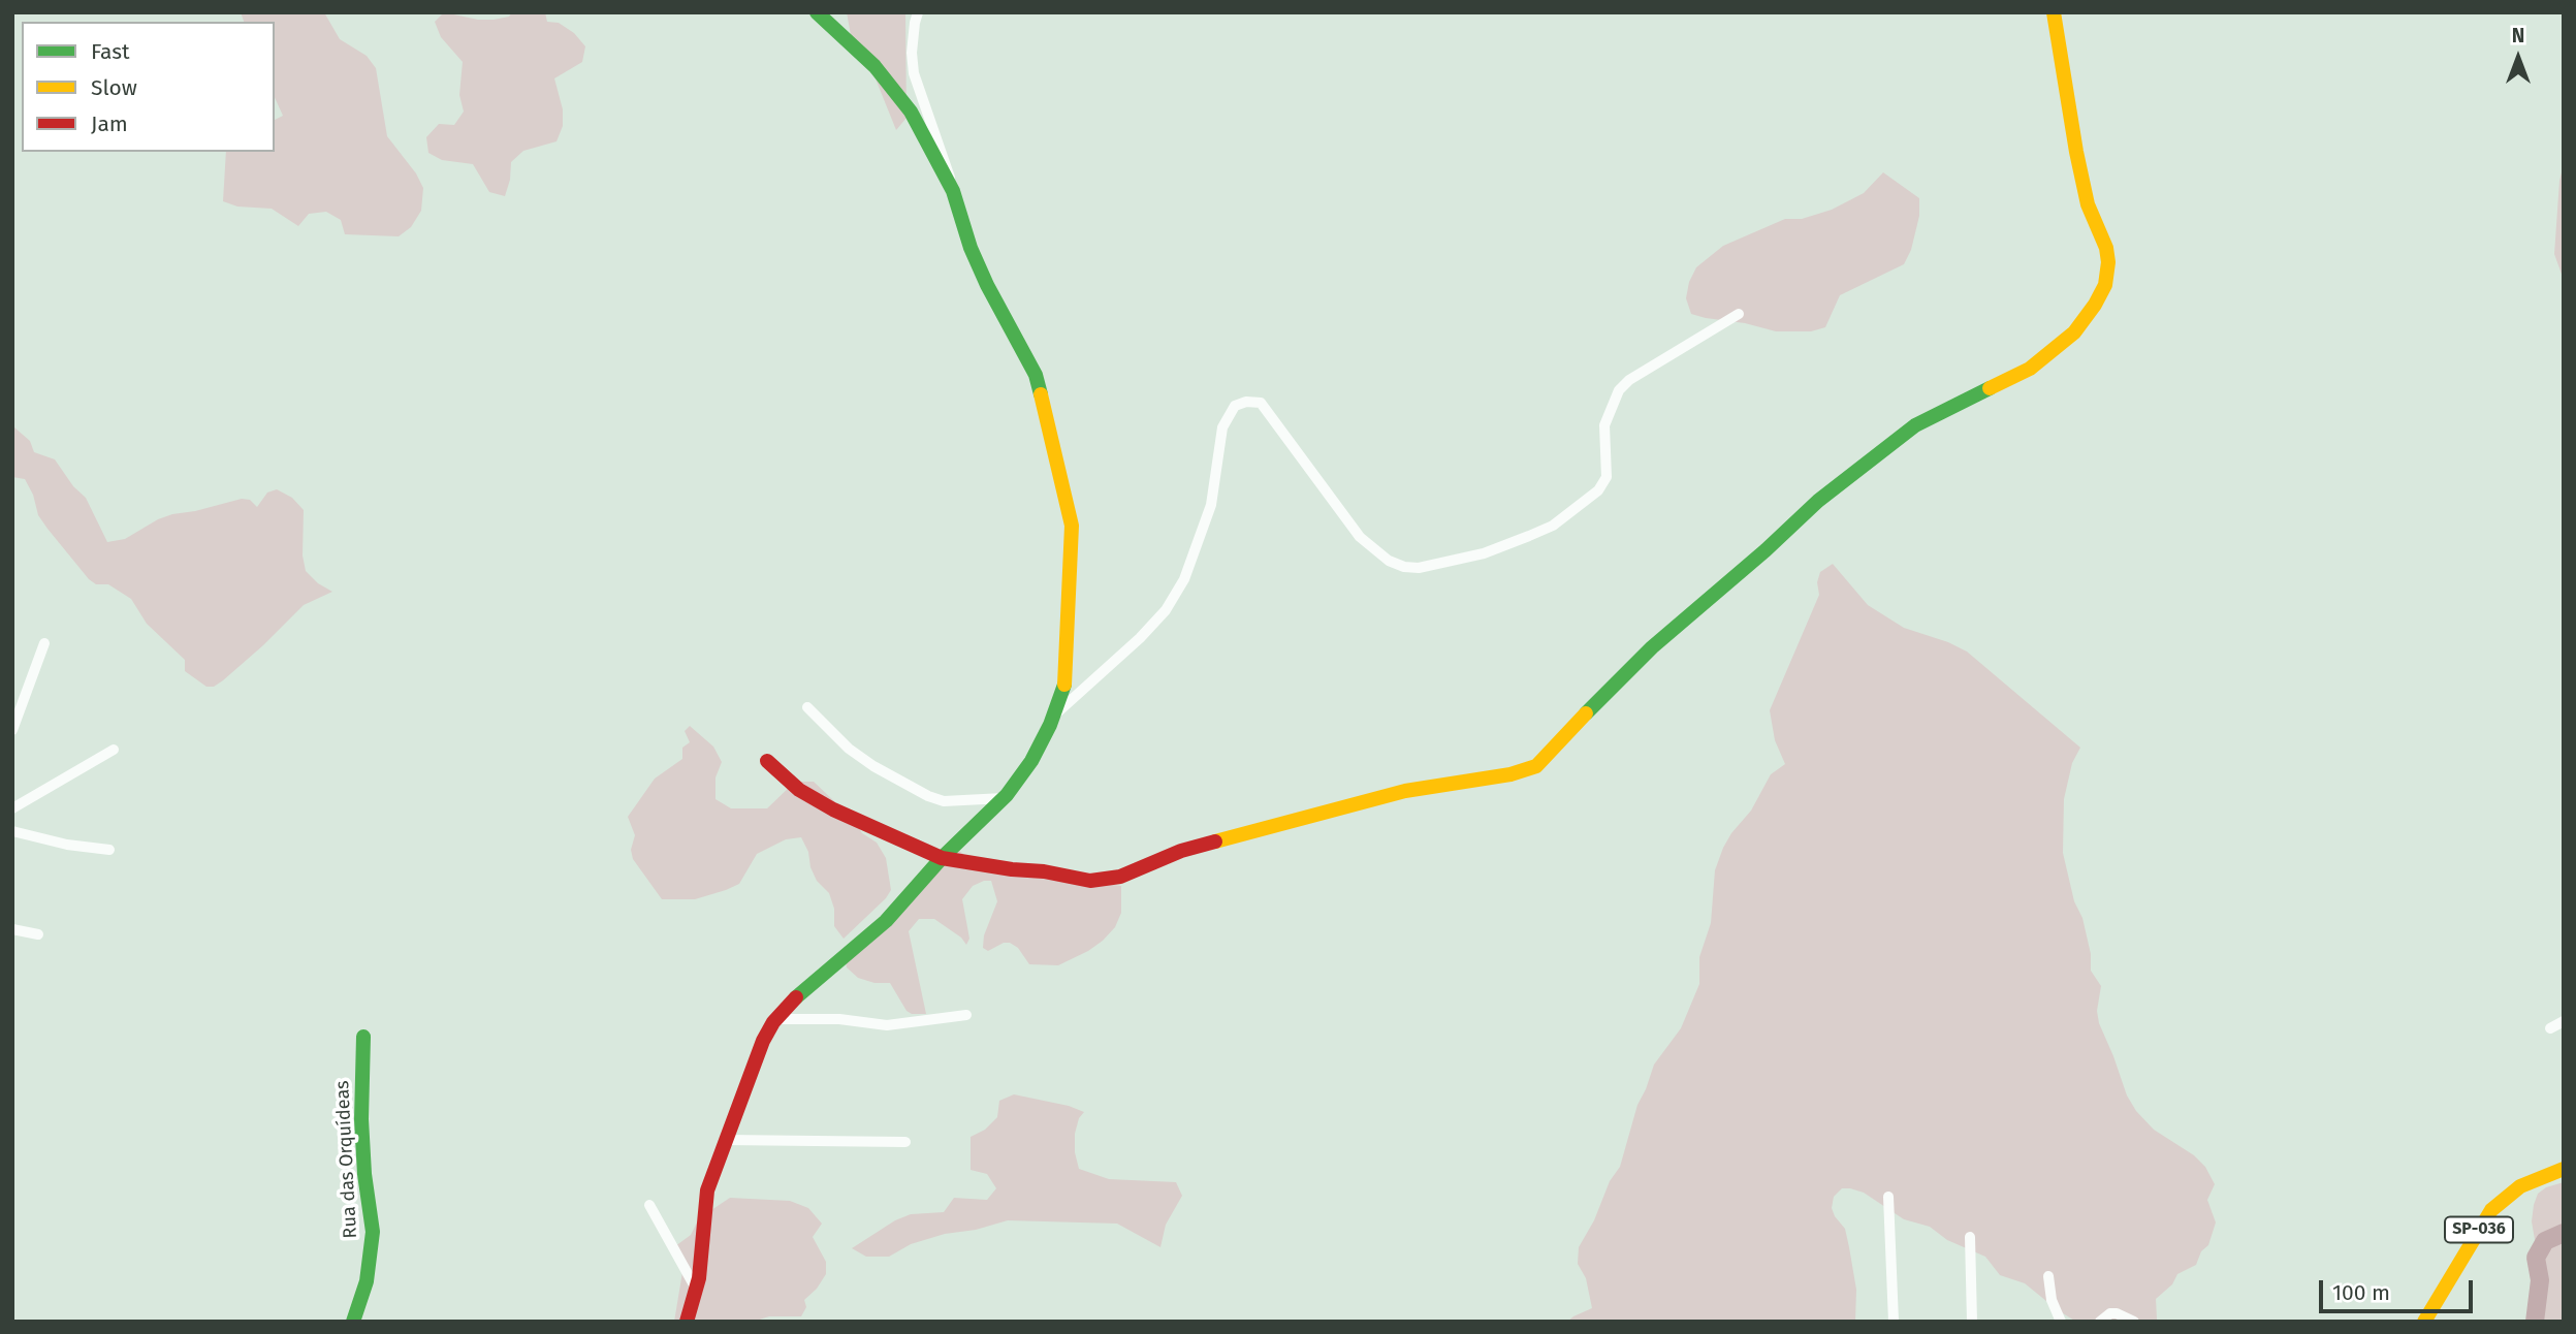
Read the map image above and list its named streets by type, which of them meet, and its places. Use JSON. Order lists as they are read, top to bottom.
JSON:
{
  "streets": {
    "street": ["Rua das Orquídeas", "SP-036"]
  },
  "legend": ["Fast", "Slow", "Jam"],
  "scale_bar": "100 m",
  "north": "top"
}
